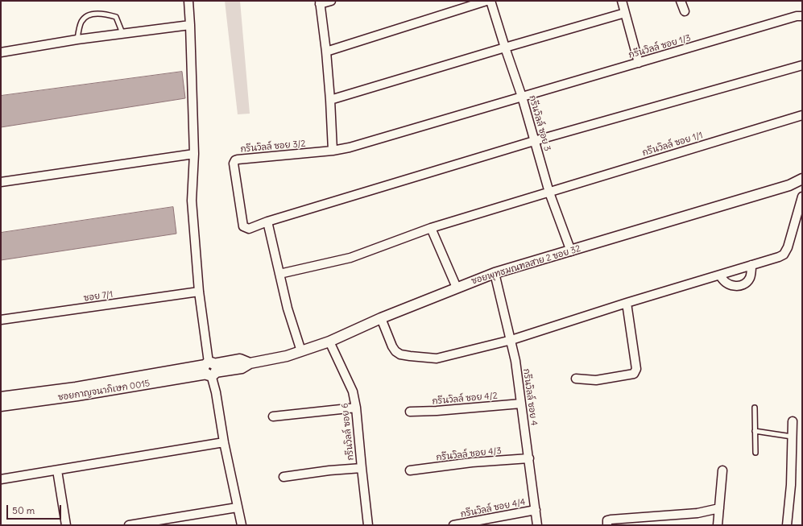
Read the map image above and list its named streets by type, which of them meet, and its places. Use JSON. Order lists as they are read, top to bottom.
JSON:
{
  "streets": {
    "street": [
      "กรีนวิลล์ ซอย 1/3",
      "กรีนวิลล์ ซอย 3",
      "กรีนวิลล์ ซอย 1/1",
      "กรีนวิลล์ ซอย 3/2",
      "ซอยพุทธมณฑลสาย 2 ซอย 32",
      "ซอย 7/1",
      "ซอยกาญจนาภิเษก 0015",
      "กรีนวิลล์ ซอย 4",
      "กรีนวิลล์ ซอย 4/2",
      "กรีนวิลล์ ซอย 6",
      "กรีนวิลล์ ซอย 4/3",
      "กรีนวิลล์ ซอย 4/4"
    ]
  },
  "crossings": [
    ["กรีนวิลล์ ซอย 1/3", "กรีนวิลล์ ซอย 3"],
    ["กรีนวิลล์ ซอย 1/3", "กรีนวิลล์ ซอย 3/2"],
    ["กรีนวิลล์ ซอย 3", "กรีนวิลล์ ซอย 1/1"],
    ["กรีนวิลล์ ซอย 3", "กรีนวิลล์ ซอย 3/2"],
    ["กรีนวิลล์ ซอย 3", "ซอยพุทธมณฑลสาย 2 ซอย 32"],
    ["ซอยพุทธมณฑลสาย 2 ซอย 32", "ซอยกาญจนาภิเษก 0015"],
    ["ซอยพุทธมณฑลสาย 2 ซอย 32", "กรีนวิลล์ ซอย 4"],
    ["ซอยพุทธมณฑลสาย 2 ซอย 32", "กรีนวิลล์ ซอย 6"],
    ["กรีนวิลล์ ซอย 4", "กรีนวิลล์ ซอย 4/2"],
    ["กรีนวิลล์ ซอย 4", "กรีนวิลล์ ซอย 4/3"],
    ["กรีนวิลล์ ซอย 4", "กรีนวิลล์ ซอย 4/4"]
  ],
  "scale_bar": "50 m"
}
